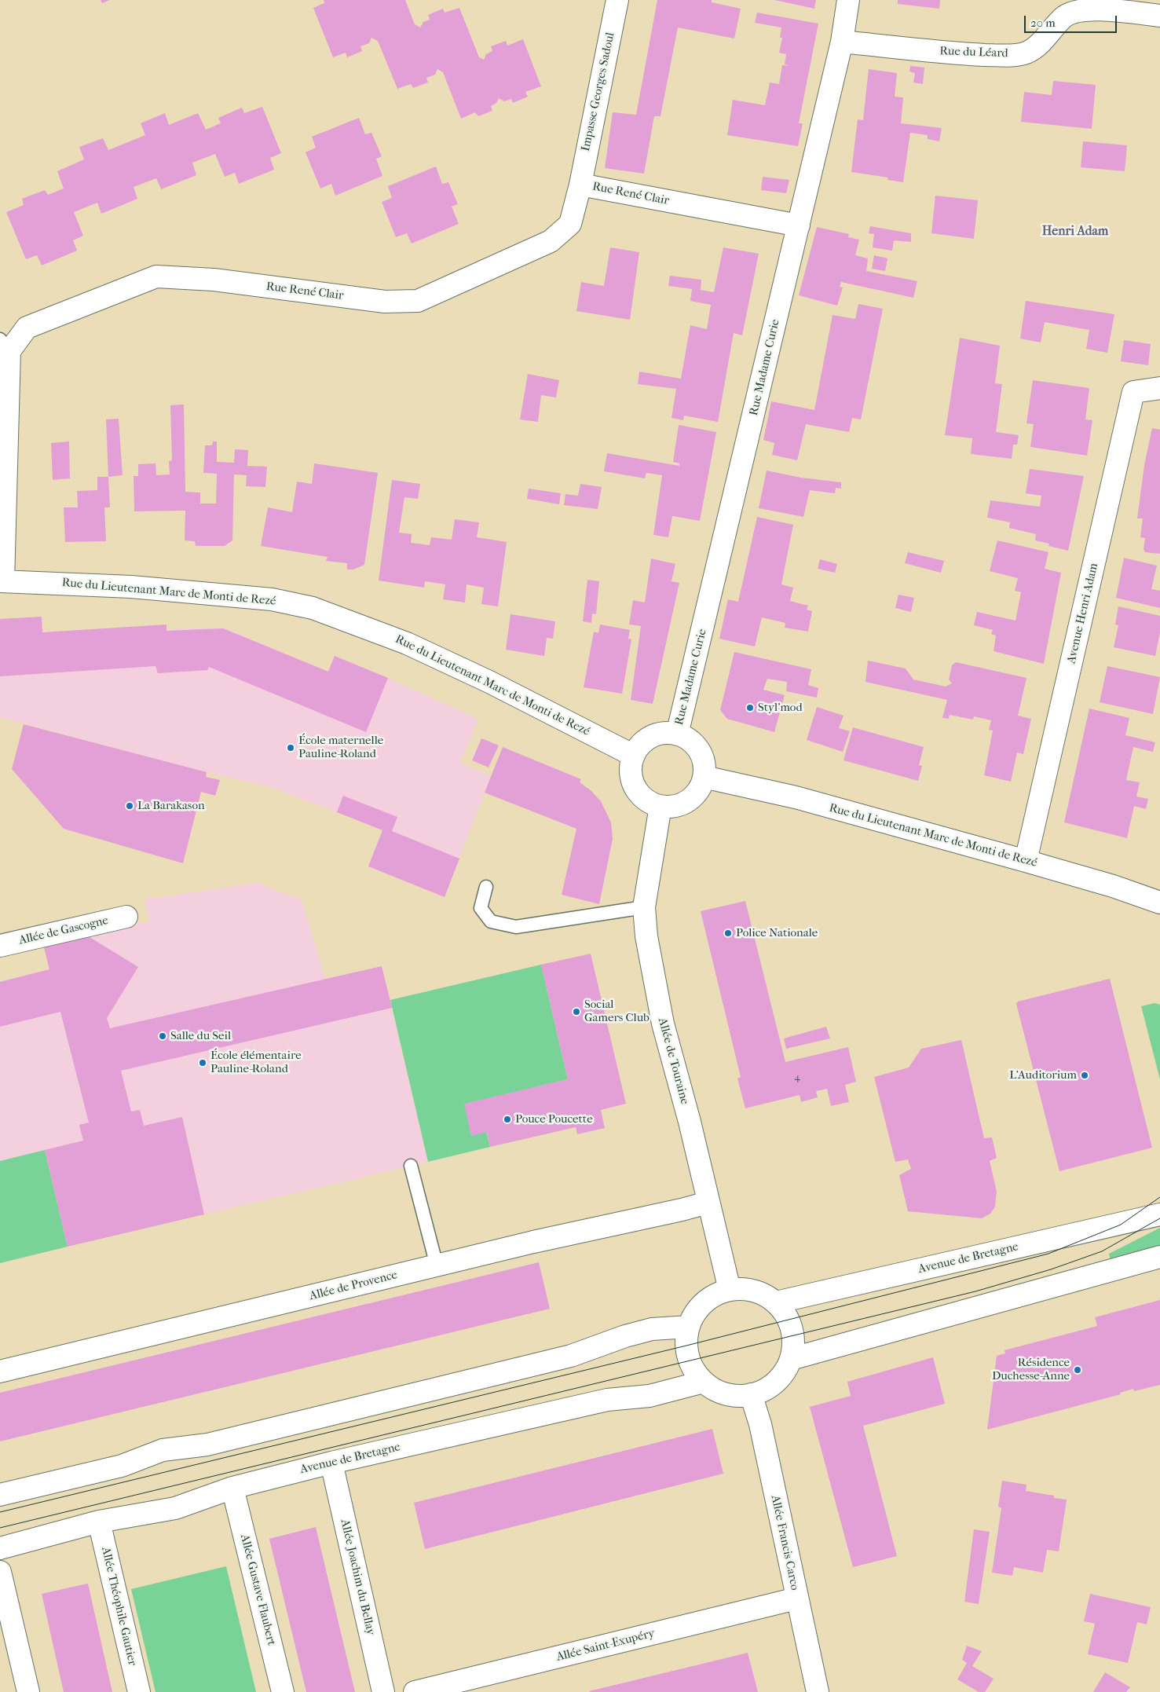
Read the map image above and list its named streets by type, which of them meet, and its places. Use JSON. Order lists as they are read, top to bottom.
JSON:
{
  "streets": {
    "street": [
      "Rue du Léard",
      "Impasse Georges Sadoul",
      "Rue René Clair",
      "Rue Madame Curie",
      "Rue du Lieutenant Marc de Monti de Rezé",
      "Avenue Henri Adam",
      "Allée de Gascogne",
      "Allée de Touraine",
      "Avenue de Bretagne",
      "Allée de Provence",
      "Allée Francis Carco",
      "Allée Joachim du Bellay",
      "Allée Gustave Flaubert",
      "Allée Théophile Gautier",
      "Allée Saint-Exupéry"
    ]
  },
  "crossings": [
    ["Rue du Léard", "Rue Madame Curie"],
    ["Impasse Georges Sadoul", "Rue René Clair"],
    ["Rue René Clair", "Rue Madame Curie"],
    ["Rue René Clair", "Rue du Lieutenant Marc de Monti de Rezé"],
    ["Rue Madame Curie", "Rue du Lieutenant Marc de Monti de Rezé"],
    ["Rue Madame Curie", "Allée de Touraine"],
    ["Rue du Lieutenant Marc de Monti de Rezé", "Avenue Henri Adam"],
    ["Rue du Lieutenant Marc de Monti de Rezé", "Allée de Touraine"],
    ["Allée de Touraine", "Avenue de Bretagne"],
    ["Allée de Touraine", "Allée de Provence"],
    ["Allée de Touraine", "Allée Francis Carco"],
    ["Avenue de Bretagne", "Allée Francis Carco"],
    ["Avenue de Bretagne", "Allée Joachim du Bellay"],
    ["Avenue de Bretagne", "Allée Gustave Flaubert"],
    ["Avenue de Bretagne", "Allée Théophile Gautier"],
    ["Allée Francis Carco", "Allée Saint-Exupéry"]
  ],
  "districts": ["Henri Adam"],
  "places": [
    "Styl'mod",
    "École maternelle Pauline-Roland",
    "La Barakason",
    "Police Nationale",
    "Social Gamers Club",
    "Salle du Seil",
    "École élémentaire Pauline-Roland",
    "L'Auditorium",
    "Pouce Poucette",
    "Résidence Duchesse-Anne"
  ],
  "house_numbers": ["4"],
  "scale_bar": "20 m"
}
